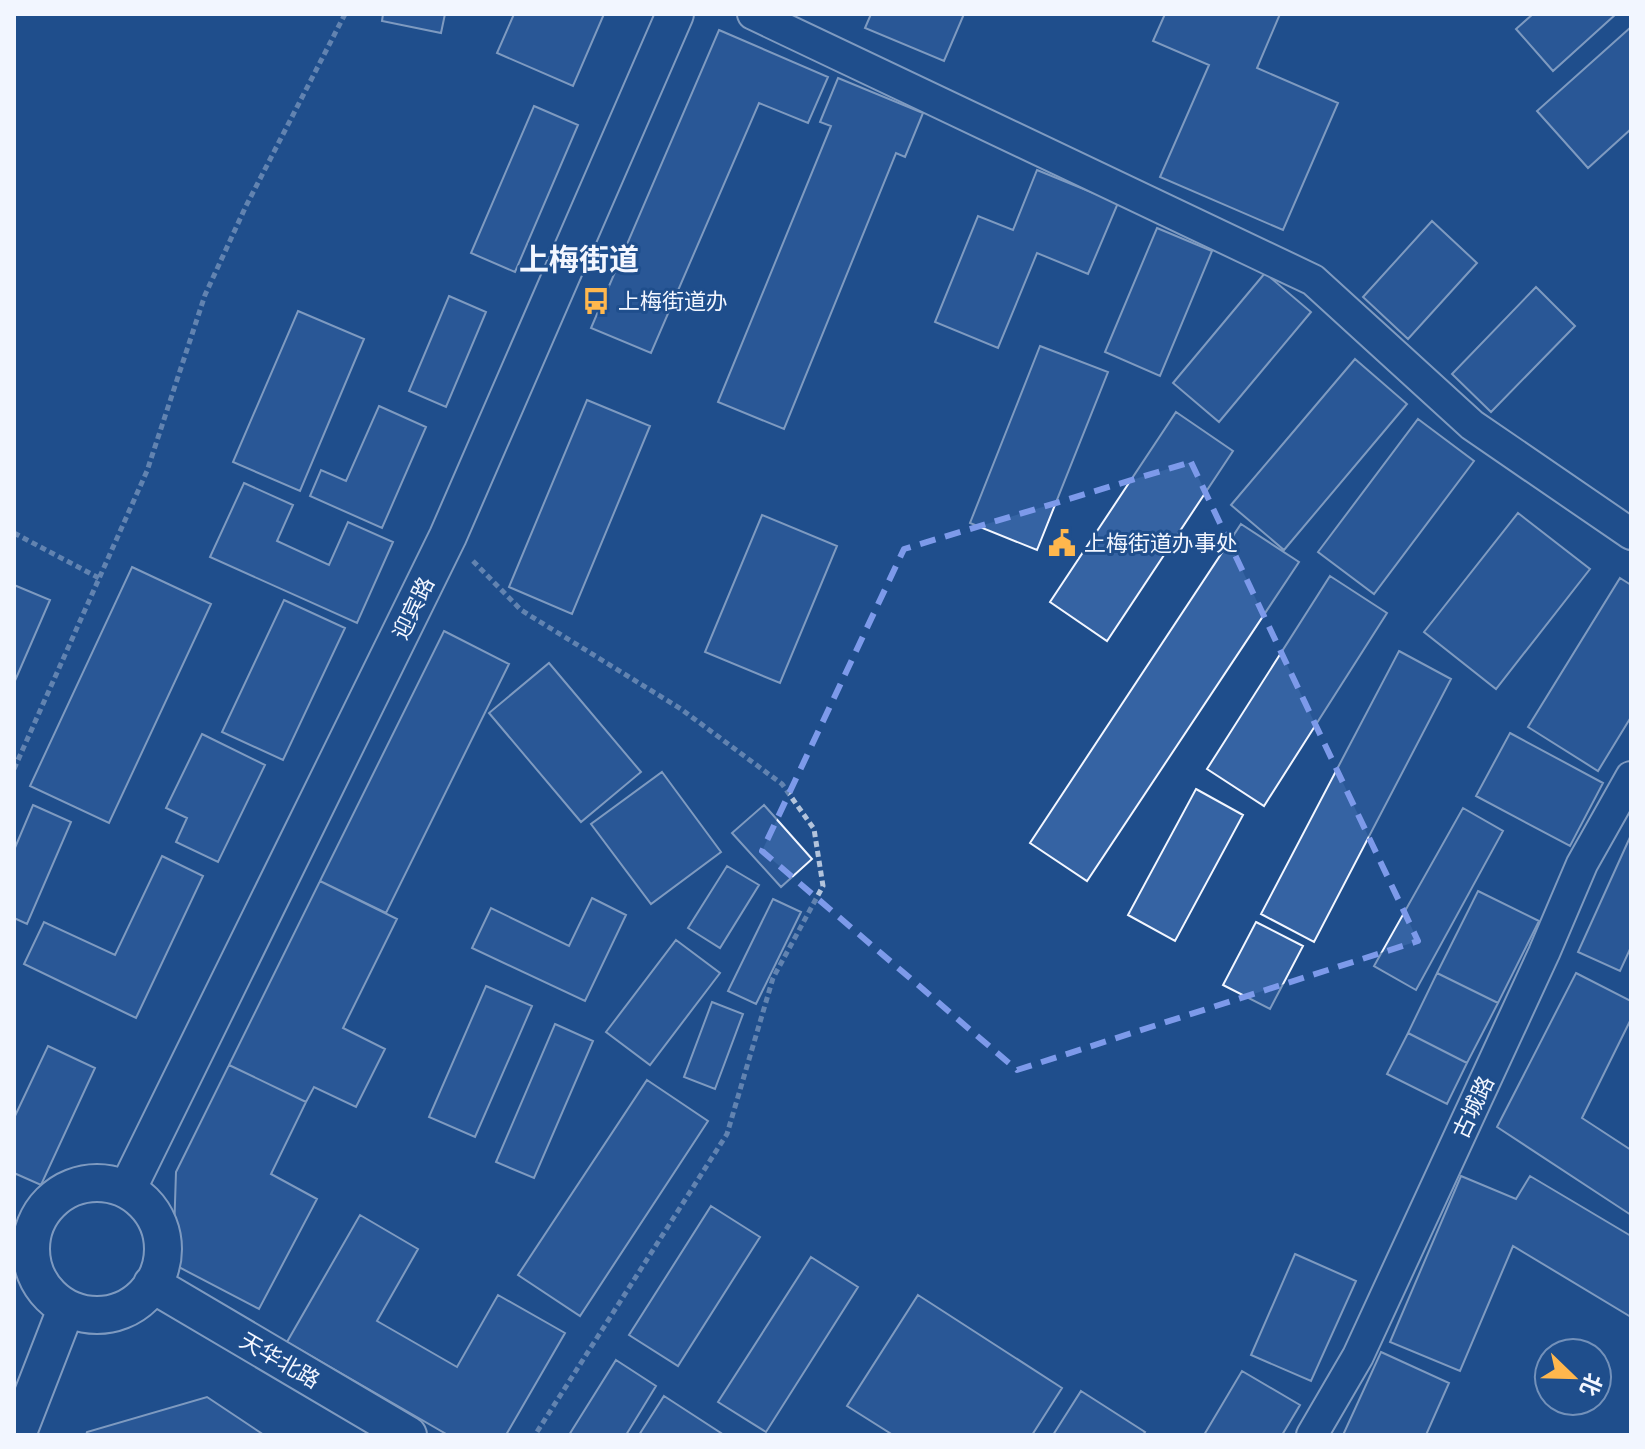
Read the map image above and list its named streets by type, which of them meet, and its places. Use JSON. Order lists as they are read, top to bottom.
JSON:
{
  "streets": {
    "street": ["迎宾路", "古城路", "天华北路"]
  },
  "crossings": [
    ["迎宾路", "天华北路"]
  ],
  "districts": ["上梅街道"],
  "places": {
    "bus stop": ["上梅街道办"],
    "public building": ["上梅街道办事处"]
  },
  "north": "bottom right"
}
